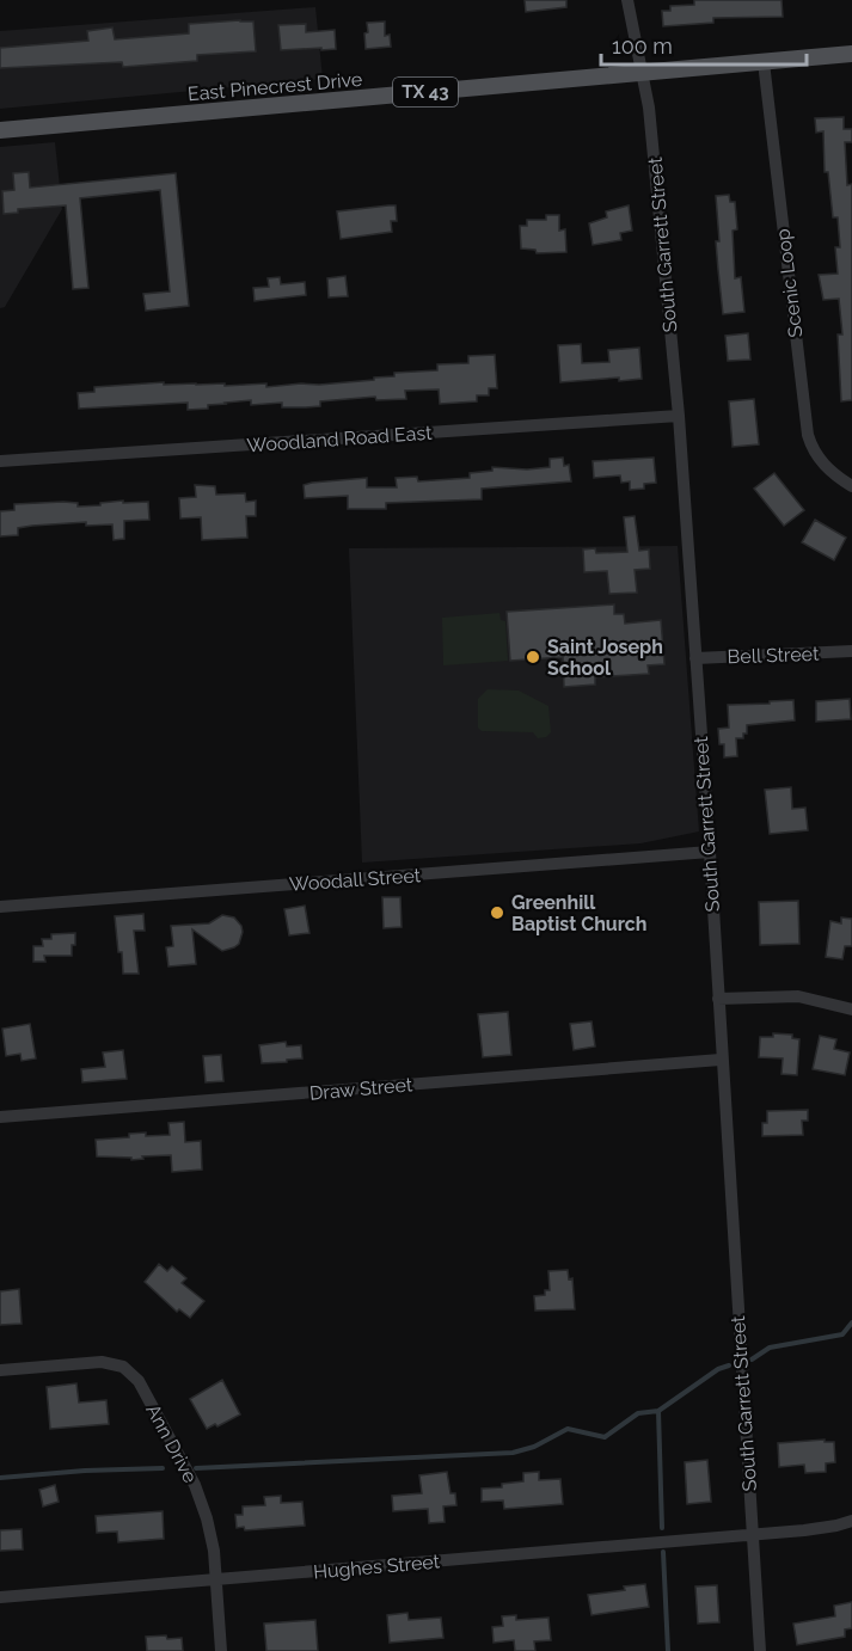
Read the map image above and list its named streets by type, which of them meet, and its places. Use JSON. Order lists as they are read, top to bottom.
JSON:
{
  "streets": {
    "main road": ["East Pinecrest Drive", "TX 43"],
    "street": [
      "South Garrett Street",
      "Scenic Loop",
      "Woodland Road East",
      "Bell Street",
      "Woodall Street",
      "Draw Street",
      "Ann Drive",
      "Hughes Street"
    ]
  },
  "crossings": [
    ["East Pinecrest Drive", "South Garrett Street"],
    ["East Pinecrest Drive", "Scenic Loop"],
    ["South Garrett Street", "Woodland Road East"],
    ["South Garrett Street", "Bell Street"],
    ["South Garrett Street", "Woodall Street"],
    ["South Garrett Street", "Draw Street"],
    ["South Garrett Street", "Hughes Street"],
    ["Ann Drive", "Hughes Street"]
  ],
  "places": ["Saint Joseph School", "Greenhill Baptist Church"],
  "scale_bar": "100 m"
}
